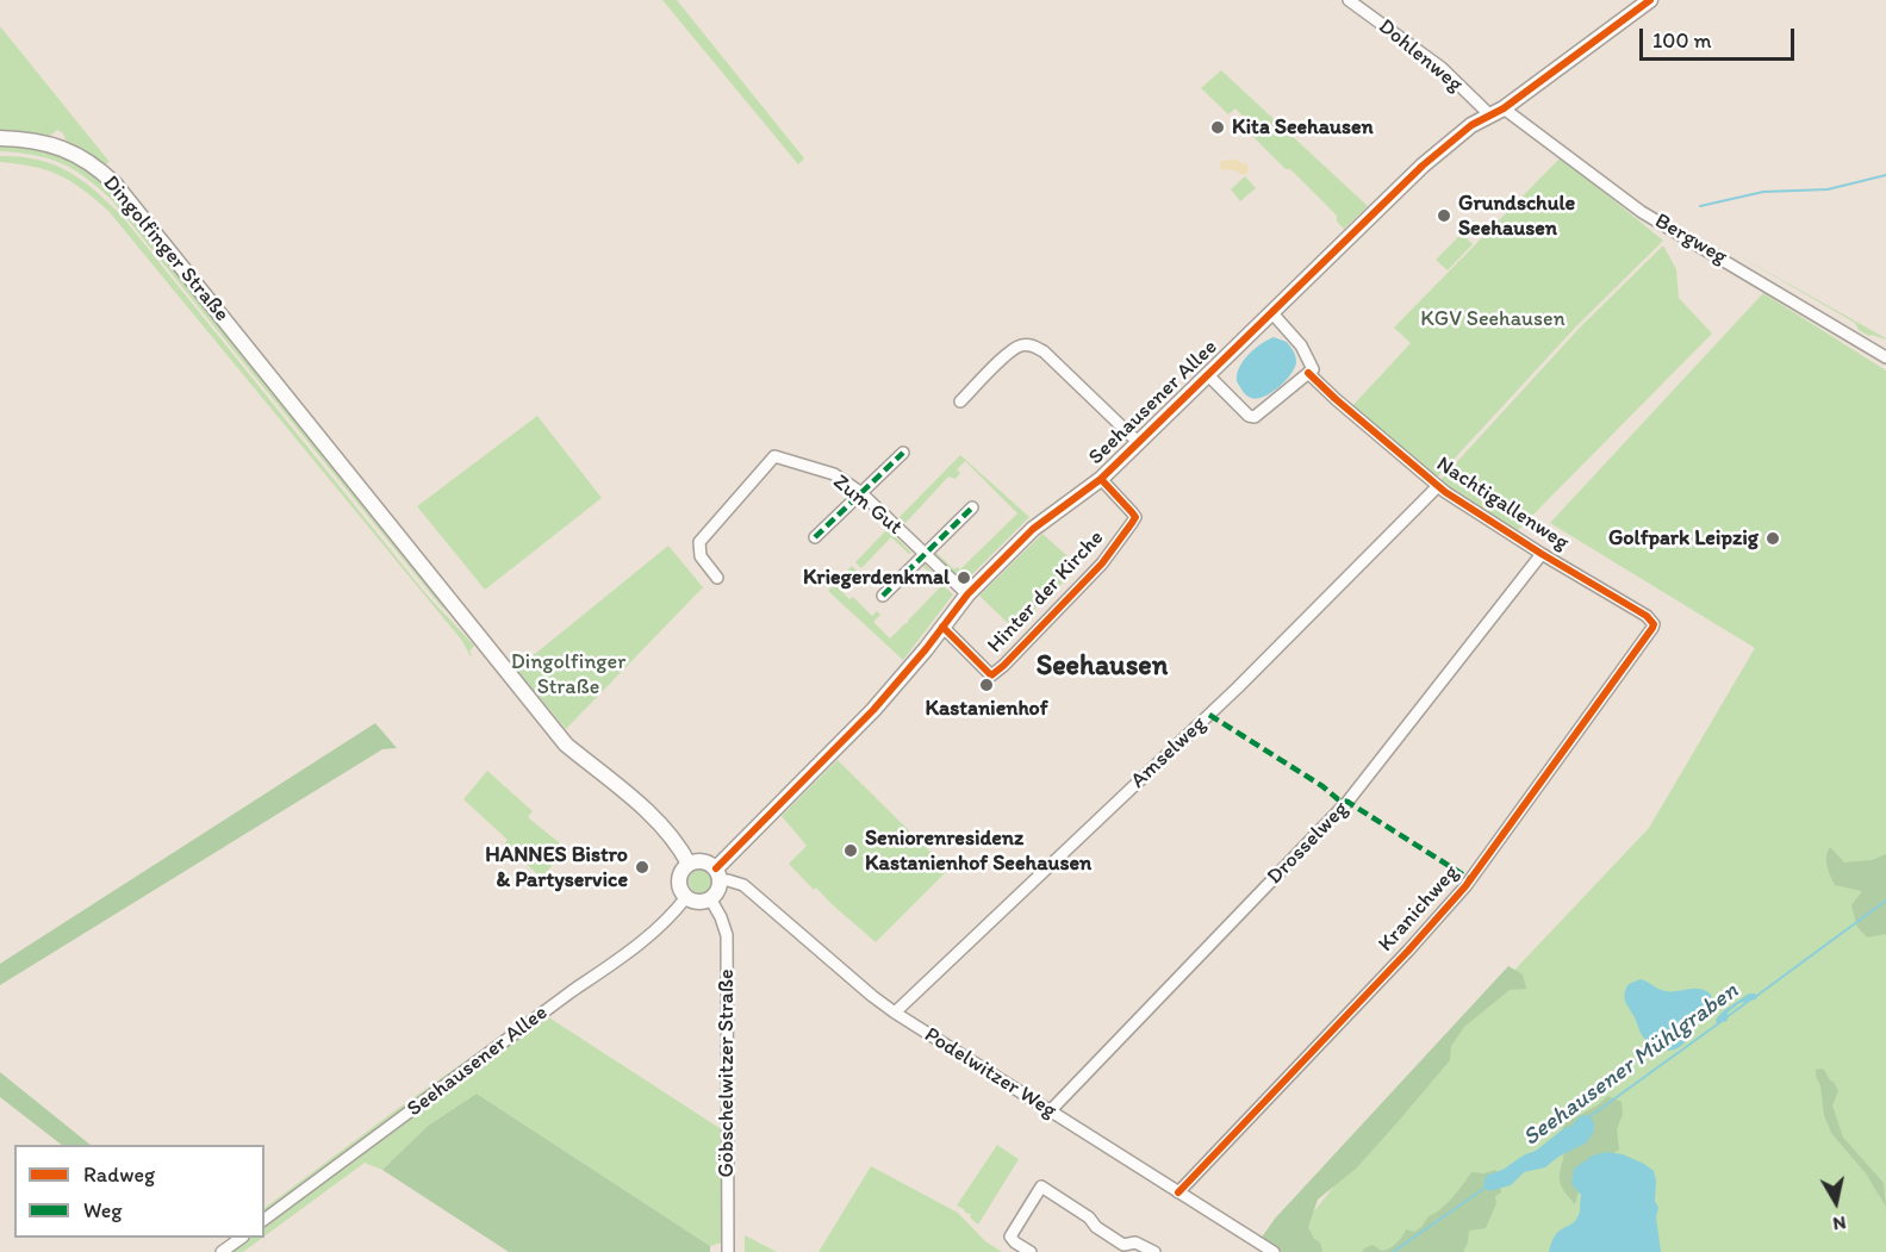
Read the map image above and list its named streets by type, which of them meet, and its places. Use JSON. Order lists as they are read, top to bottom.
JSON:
{
  "streets": {
    "street": [
      "Dohlenweg",
      "Bergweg",
      "Dingolfinger Straße",
      "Seehausener Allee",
      "Nachtigallenweg",
      "Zum Gut",
      "Hinter der Kirche",
      "Amselweg",
      "Drosselweg",
      "Kranichweg",
      "Göbschelwitzer Straße",
      "Podelwitzer Weg"
    ]
  },
  "crossings": [
    ["Dohlenweg", "Seehausener Allee"],
    ["Bergweg", "Seehausener Allee"],
    ["Dingolfinger Straße", "Seehausener Allee"],
    ["Dingolfinger Straße", "Göbschelwitzer Straße"],
    ["Dingolfinger Straße", "Podelwitzer Weg"],
    ["Seehausener Allee", "Nachtigallenweg"],
    ["Seehausener Allee", "Zum Gut"],
    ["Seehausener Allee", "Hinter der Kirche"],
    ["Seehausener Allee", "Göbschelwitzer Straße"],
    ["Seehausener Allee", "Podelwitzer Weg"],
    ["Nachtigallenweg", "Amselweg"],
    ["Nachtigallenweg", "Drosselweg"],
    ["Nachtigallenweg", "Kranichweg"],
    ["Amselweg", "Podelwitzer Weg"],
    ["Drosselweg", "Podelwitzer Weg"],
    ["Kranichweg", "Podelwitzer Weg"],
    ["Göbschelwitzer Straße", "Podelwitzer Weg"]
  ],
  "districts": ["Seehausen"],
  "water": ["Seehausener Mühlgraben"],
  "parks": ["KGV Seehausen", "Dingolfinger Straße"],
  "places": [
    "Kita Seehausen",
    "Grundschule Seehausen",
    "Golfpark Leipzig",
    "Kriegerdenkmal",
    "Kastanienhof",
    "Seniorenresidenz Kastanienhof Seehausen",
    "HANNES Bistro & Partyservice"
  ],
  "legend": ["Radweg", "Weg"],
  "scale_bar": "100 m",
  "north": "bottom"
}
